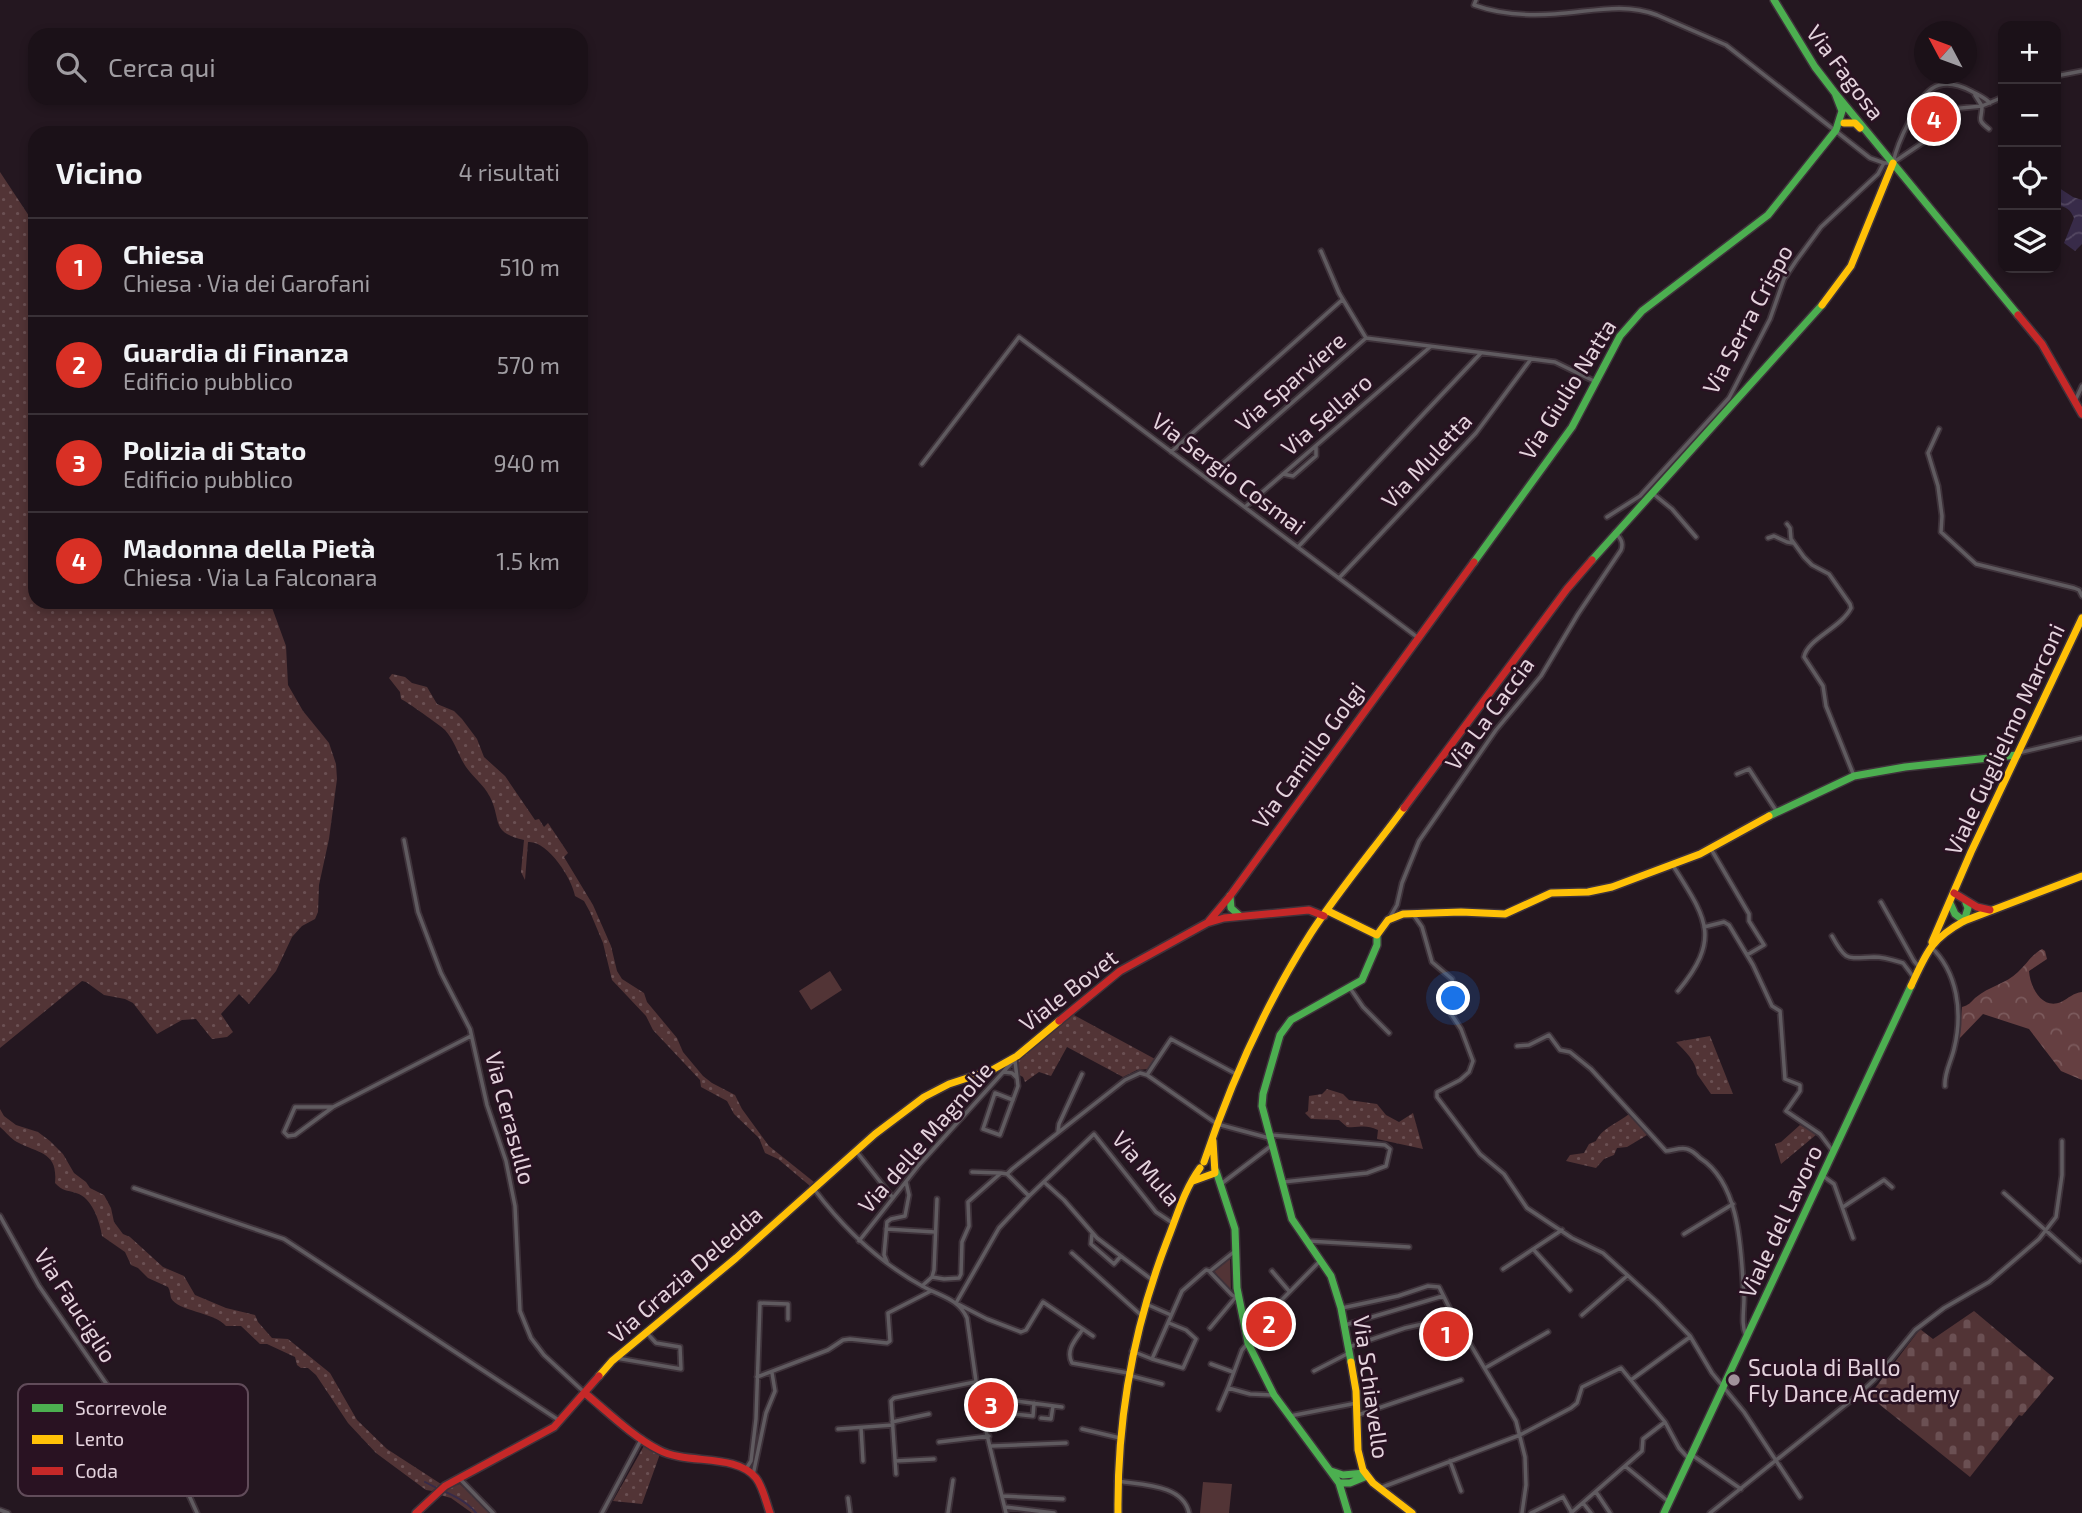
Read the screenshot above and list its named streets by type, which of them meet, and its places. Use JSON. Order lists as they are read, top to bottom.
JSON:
{
  "streets": {
    "street": [
      "Via Fagosa",
      "Via Serra Crispo",
      "Via Sparviere",
      "Via Giulio Natta",
      "Via Sellaro",
      "Via Muletta",
      "Via Sergio Cosmai",
      "Via La Caccia",
      "Viale Guglielmo Marconi",
      "Via Camillo Golgi",
      "Viale Bovet",
      "Via Cerasullo",
      "Via delle Magnolie",
      "Via Mula",
      "Viale del Lavoro",
      "Via Grazia Deledda",
      "Via Fauciglio",
      "Via Schiavello"
    ]
  },
  "crossings": [
    ["Via Fagosa", "Via Serra Crispo"],
    ["Via Fagosa", "Via Giulio Natta"],
    ["Via Sparviere", "Via Sergio Cosmai"],
    ["Via Giulio Natta", "Via Sergio Cosmai"],
    ["Via Giulio Natta", "Via Camillo Golgi"],
    ["Via Sellaro", "Via Sergio Cosmai"],
    ["Via Muletta", "Via Sergio Cosmai"],
    ["Via Sergio Cosmai", "Via Camillo Golgi"],
    ["Viale Guglielmo Marconi", "Viale del Lavoro"],
    ["Via Camillo Golgi", "Viale Bovet"],
    ["Viale Bovet", "Via delle Magnolie"],
    ["Viale Bovet", "Via Grazia Deledda"],
    ["Via Cerasullo", "Via Grazia Deledda"]
  ],
  "places": ["Scuola di Ballo Fly Dance Accademy"],
  "legend": ["Scorrevole", "Lento", "Coda"],
  "north": "top left",
  "page": {
    "map_buttons": ["+", "−"],
    "search": "Cerca qui",
    "pins": [
      "4",
      "2",
      "1",
      "3"
    ],
    "heading": ["Vicino", "4 risultati"],
    "list": [
      {
        "mark": "1",
        "name": "Chiesa",
        "note": "Chiesa · Via dei Garofani",
        "value": "510 m"
      },
      {
        "mark": "2",
        "name": "Guardia di Finanza",
        "note": "Edificio pubblico",
        "value": "570 m"
      },
      {
        "mark": "3",
        "name": "Polizia di Stato",
        "note": "Edificio pubblico",
        "value": "940 m"
      },
      {
        "mark": "4",
        "name": "Madonna della Pietà",
        "note": "Chiesa · Via La Falconara",
        "value": "1.5 km"
      }
    ]
  }
}
